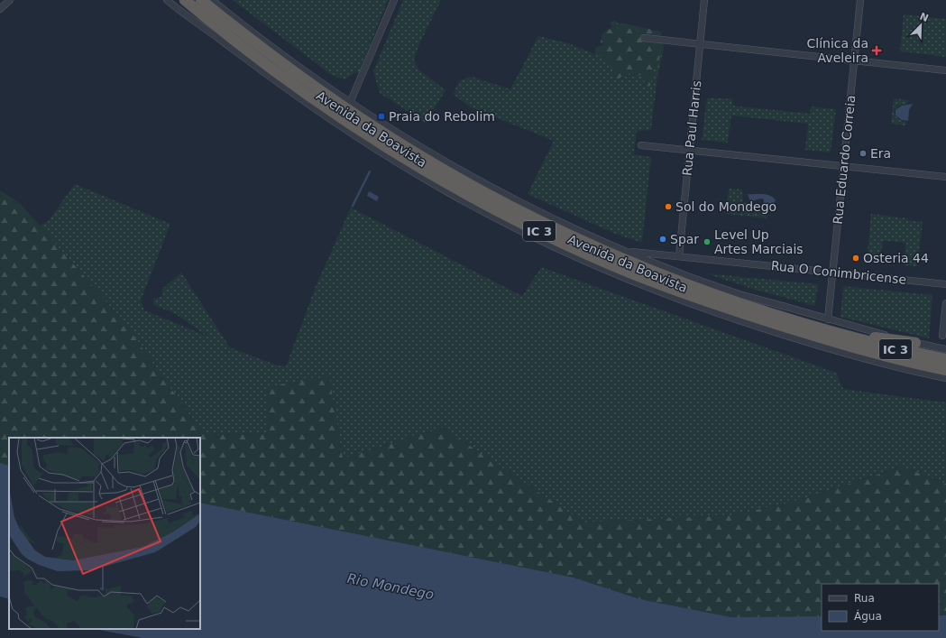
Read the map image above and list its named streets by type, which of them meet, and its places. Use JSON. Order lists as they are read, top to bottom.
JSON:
{
  "streets": {
    "highway": ["Avenida da Boavista", "IC 3"],
    "street": ["Rua Paul Harris", "Rua Eduardo Correia", "Rua O Conimbricense"]
  },
  "crossings": [
    ["Rua Paul Harris", "Rua O Conimbricense"],
    ["Avenida da Boavista", "Rua Eduardo Correia"],
    ["Avenida da Boavista", "Rua O Conimbricense"],
    ["Rua Eduardo Correia", "Rua O Conimbricense"]
  ],
  "water": ["Rio Mondego"],
  "places": {
    "health": ["Clínica da Aveleira"],
    "transit": ["Praia do Rebolim"],
    "other": [
      "Era",
      "Sol do Mondego",
      "Spar",
      "Level Up Artes Marciais",
      "Osteria 44"
    ]
  },
  "legend": ["Rua", "Água"],
  "north": "top right"
}
